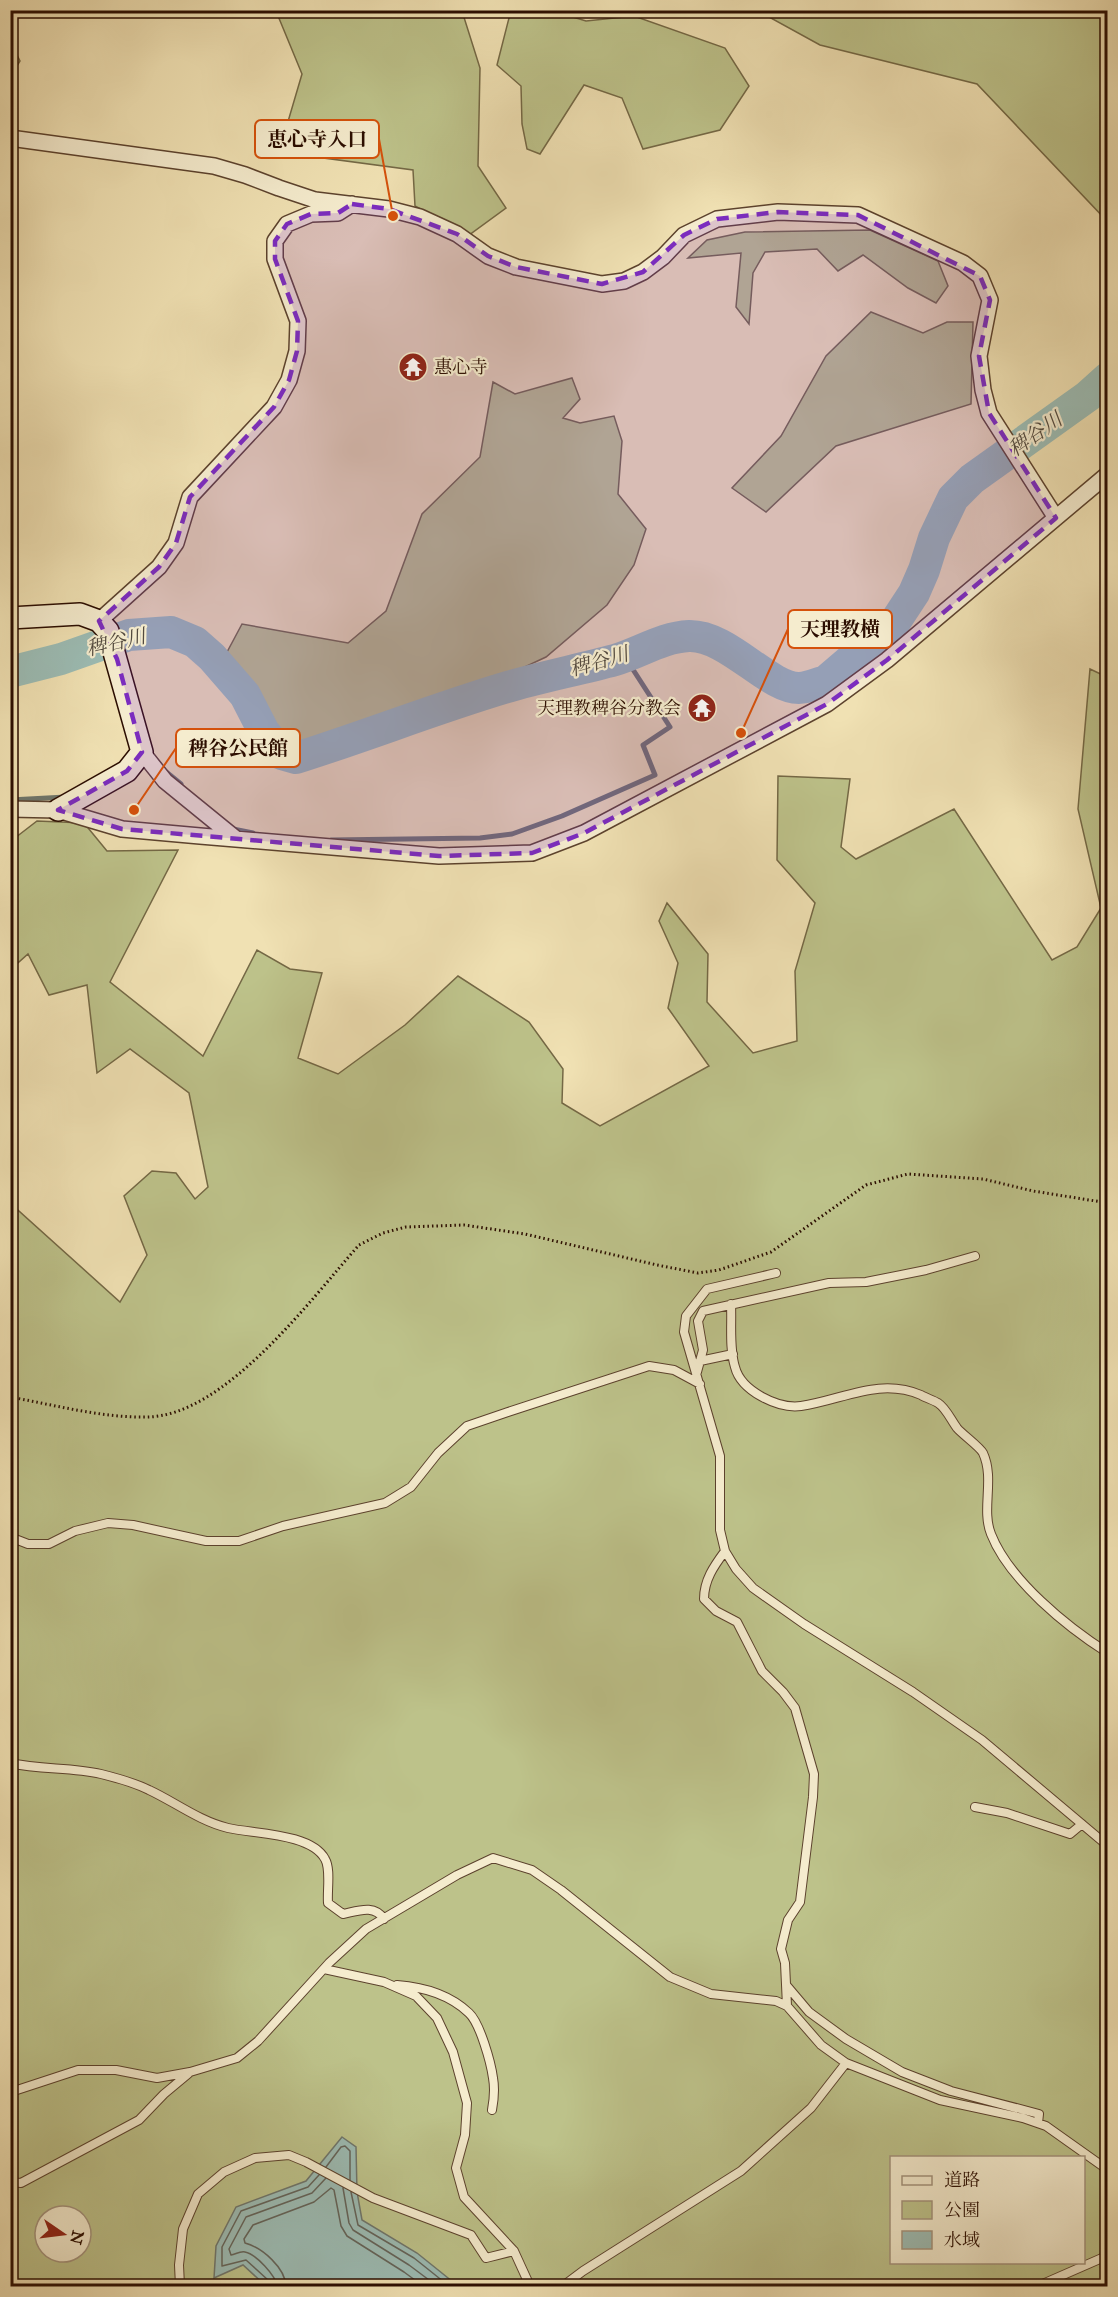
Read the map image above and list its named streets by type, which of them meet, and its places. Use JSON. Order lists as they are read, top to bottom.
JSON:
{
  "water": ["稗谷川"],
  "places": {
    "other": ["恵心寺入口", "天理教横", "稗谷公民館"],
    "temple": ["惠心寺", "天理教稗谷分教会"]
  },
  "legend": ["道路", "公園", "水域"],
  "north": "right"
}
